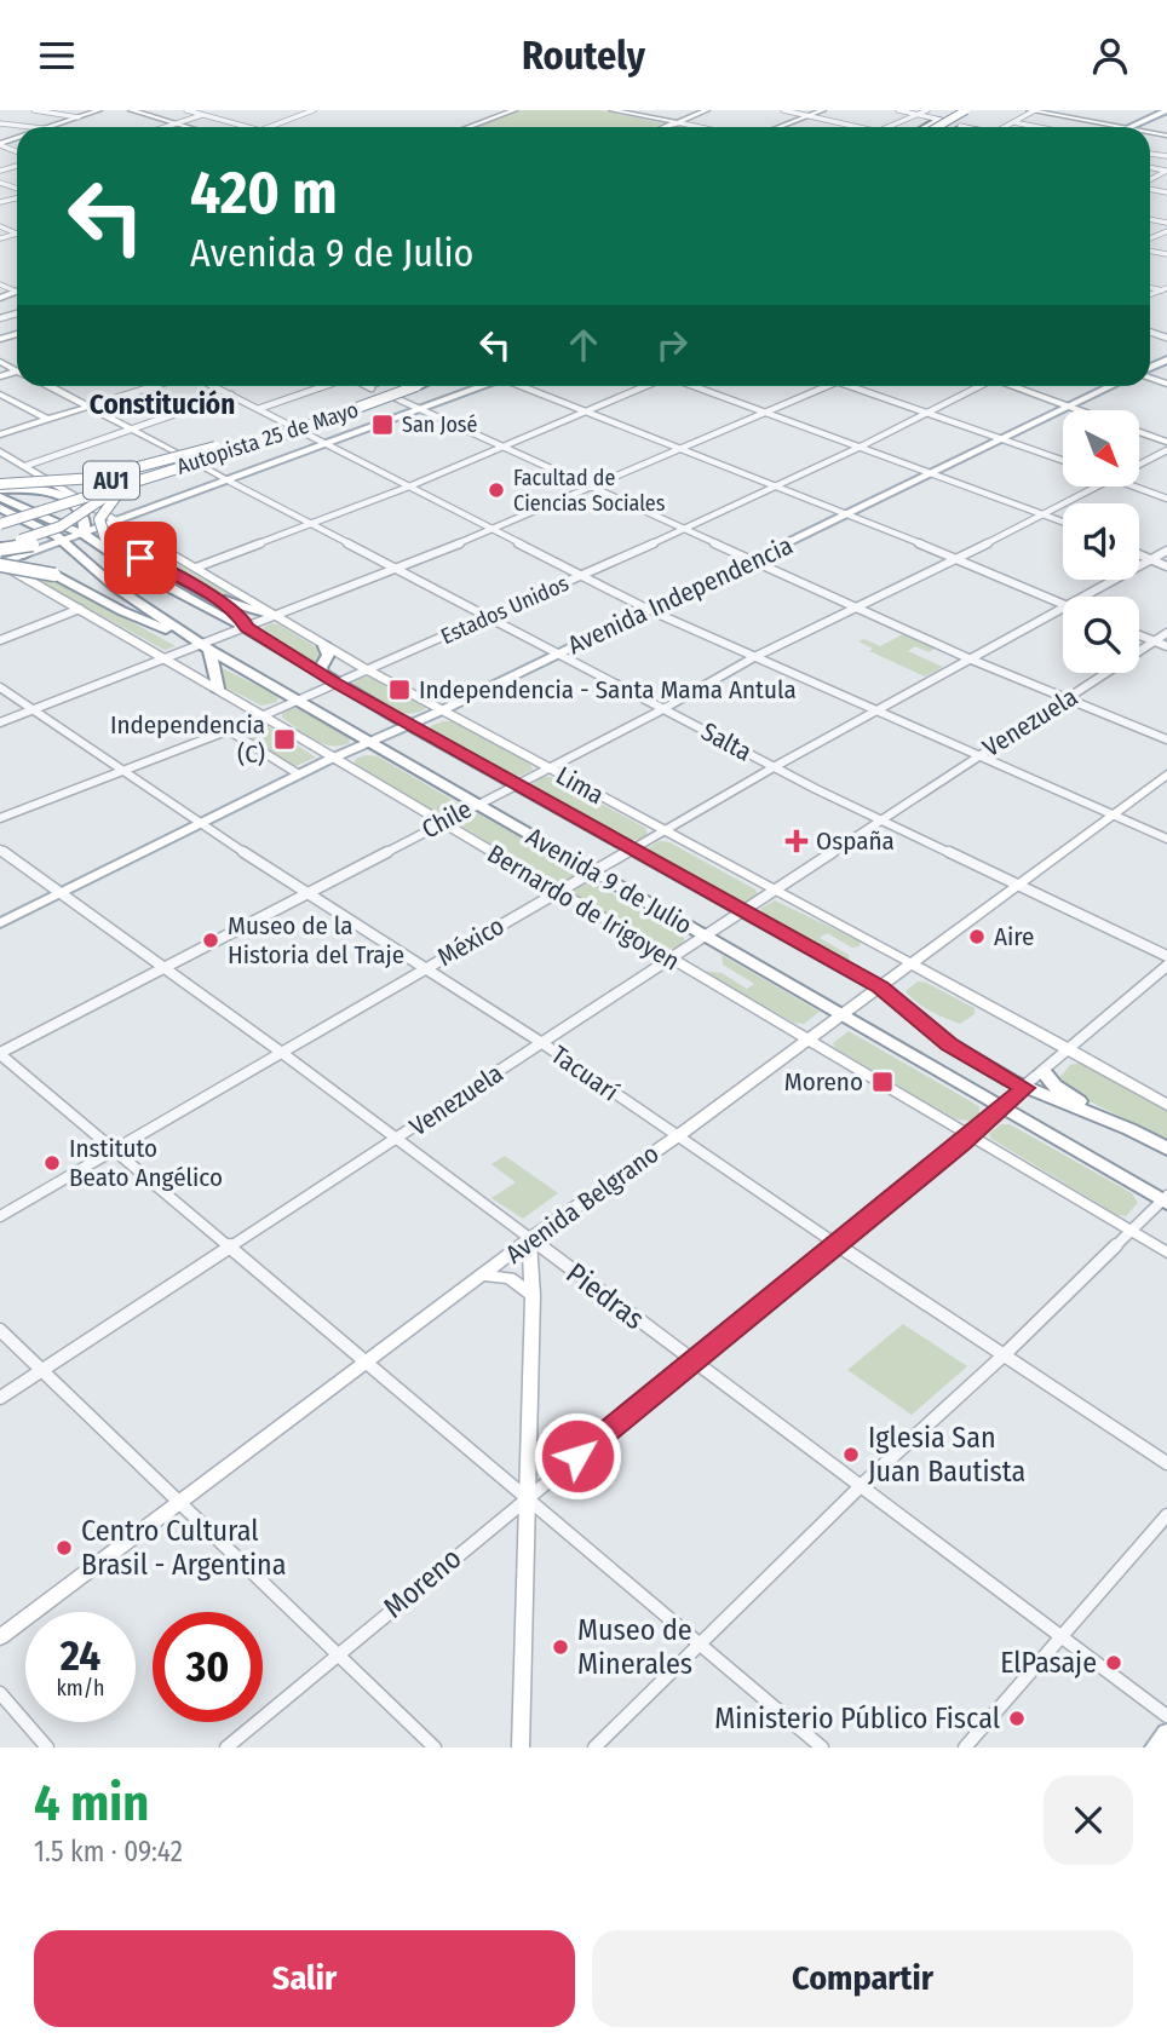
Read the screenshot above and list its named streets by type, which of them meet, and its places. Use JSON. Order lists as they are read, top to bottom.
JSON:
{
  "streets": {
    "highway": ["Autopista 25 de Mayo", "AU1", "Avenida 9 de Julio"],
    "main road": ["Avenida Independencia"],
    "street": [
      "Estados Unidos",
      "Venezuela",
      "Salta",
      "Lima",
      "Chile",
      "Bernardo de Irigoyen",
      "México",
      "Tacuarí",
      "Avenida Belgrano",
      "Piedras",
      "Moreno"
    ]
  },
  "crossings": [
    ["Autopista 25 de Mayo", "Salta"],
    ["Avenida Independencia", "Salta"],
    ["Avenida Independencia", "Lima"],
    ["Avenida Independencia", "Avenida 9 de Julio"],
    ["Avenida Independencia", "Bernardo de Irigoyen"],
    ["Avenida Independencia", "Tacuarí"],
    ["Avenida Independencia", "Piedras"],
    ["Estados Unidos", "Salta"],
    ["Estados Unidos", "Lima"],
    ["Estados Unidos", "Avenida 9 de Julio"],
    ["Estados Unidos", "Bernardo de Irigoyen"],
    ["Estados Unidos", "Tacuarí"],
    ["Venezuela", "Salta"],
    ["Venezuela", "Lima"],
    ["Venezuela", "Avenida 9 de Julio"],
    ["Venezuela", "Bernardo de Irigoyen"],
    ["Venezuela", "Tacuarí"],
    ["Venezuela", "Piedras"],
    ["Salta", "Chile"],
    ["Salta", "México"],
    ["Salta", "Avenida Belgrano"],
    ["Lima", "Chile"],
    ["Lima", "México"],
    ["Lima", "Avenida Belgrano"],
    ["Lima", "Moreno"],
    ["Chile", "Avenida 9 de Julio"],
    ["Chile", "Bernardo de Irigoyen"],
    ["Chile", "Tacuarí"],
    ["Chile", "Piedras"],
    ["Avenida 9 de Julio", "México"],
    ["Avenida 9 de Julio", "Avenida Belgrano"],
    ["Avenida 9 de Julio", "Moreno"],
    ["Bernardo de Irigoyen", "México"],
    ["Bernardo de Irigoyen", "Avenida Belgrano"],
    ["Bernardo de Irigoyen", "Moreno"],
    ["México", "Tacuarí"],
    ["México", "Piedras"],
    ["Tacuarí", "Avenida Belgrano"],
    ["Tacuarí", "Moreno"],
    ["Avenida Belgrano", "Piedras"],
    ["Piedras", "Moreno"]
  ],
  "districts": ["Constitución"],
  "places": {
    "transit": [
      "San José",
      "Independencia - Santa Mama Antula",
      "Independencia (C)",
      "Moreno"
    ],
    "other": [
      "Facultad de Ciencias Sociales",
      "Aire",
      "Museo de la Historia del Traje",
      "Instituto Beato Angélico",
      "Iglesia San Juan Bautista",
      "Centro Cultural Brasil - Argentina",
      "Museo de Minerales",
      "ElPasaje",
      "Ministerio Público Fiscal"
    ],
    "health": ["Ospaña"]
  },
  "north": "bottom right",
  "page": {
    "header": "Routely",
    "turn": ["420 m", "Avenida 9 de Julio"],
    "speed": "24 km/h",
    "limit": "30",
    "heading": ["4 min", "1.5 km · 09:42"],
    "buttons": ["Salir", "Compartir"]
  }
}
